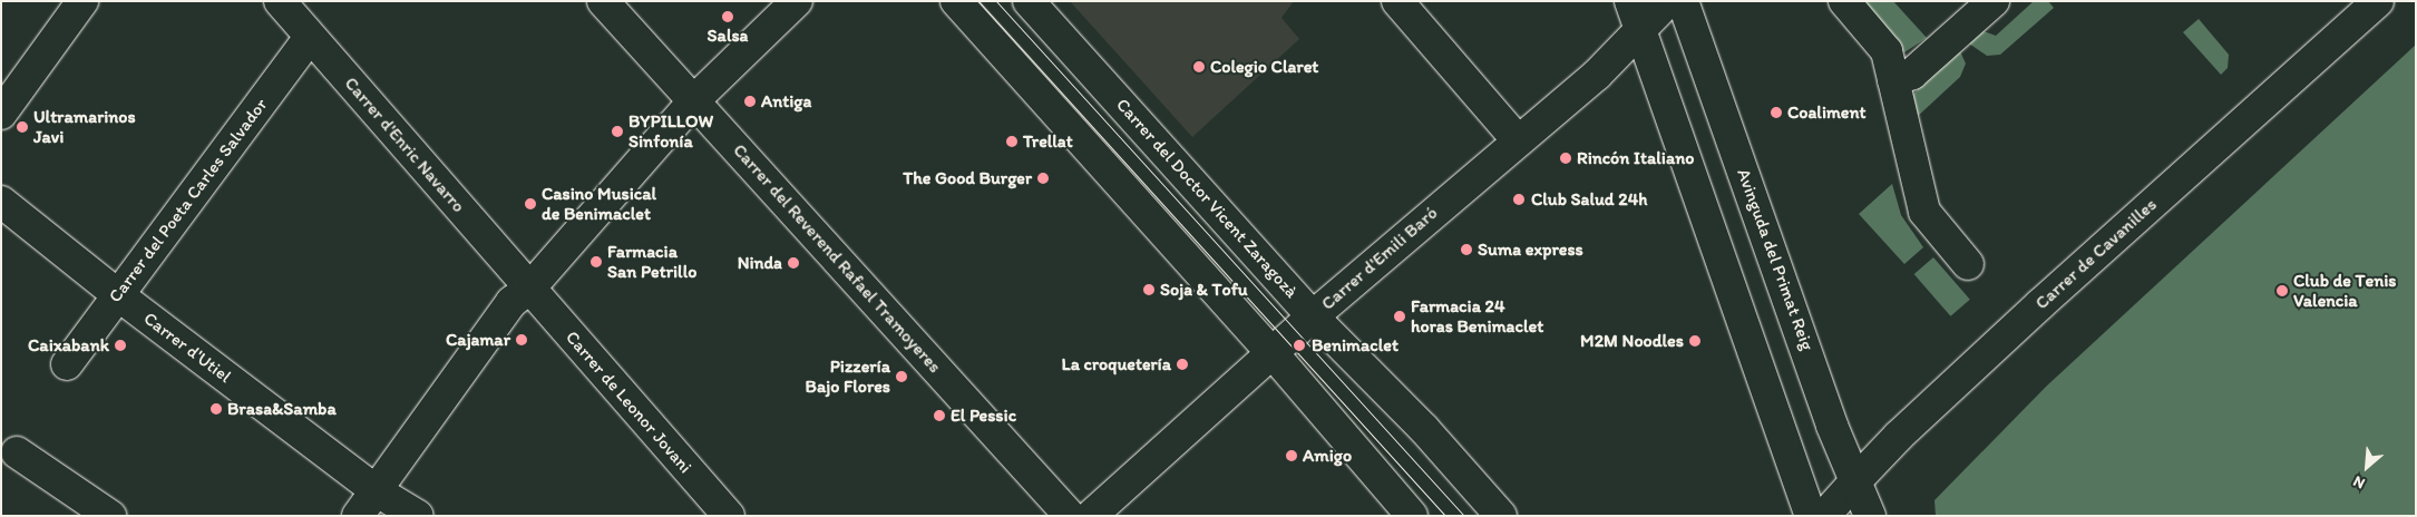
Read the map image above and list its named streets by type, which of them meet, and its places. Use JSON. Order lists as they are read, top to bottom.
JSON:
{
  "streets": {
    "street": [
      "Carrer d'Enric Navarro",
      "Carrer del Doctor Vicent Zaragozà",
      "Carrer del Poeta Carles Salvador",
      "Carrer de Cavanilles",
      "Carrer del Reverend Rafael Tramoyeres",
      "Carrer d'Emili Baró",
      "Avinguda del Primat Reig",
      "Carrer d'Utiel",
      "Carrer de Leonor Jovani"
    ]
  },
  "crossings": [
    ["Carrer d'Enric Navarro", "Carrer del Poeta Carles Salvador"],
    ["Carrer d'Enric Navarro", "Carrer de Leonor Jovani"],
    ["Carrer del Doctor Vicent Zaragozà", "Carrer d'Emili Baró"],
    ["Carrer del Poeta Carles Salvador", "Carrer d'Utiel"],
    ["Carrer de Cavanilles", "Avinguda del Primat Reig"]
  ],
  "places": [
    "Salsa",
    "Colegio Claret",
    "Antiga",
    "Coaliment",
    "Ultramarinos Javi",
    "BYPILLOW Sinfonía",
    "Trellat",
    "Rincón Italiano",
    "The Good Burger",
    "Club Salud 24h",
    "Casino Musical de Benimaclet",
    "Suma express",
    "Farmacia San Petrillo",
    "Ninda",
    "Soja & Tofu",
    "Club de Tenis Valencia",
    "Farmacia 24 horas Benimaclet",
    "Cajamar",
    "M2M Noodles",
    "Caixabank",
    "Benimaclet",
    "La croquetería",
    "Pizzería Bajo Flores",
    "Brasa&Samba",
    "El Pessic",
    "Amigo"
  ],
  "north": "bottom left"
}
